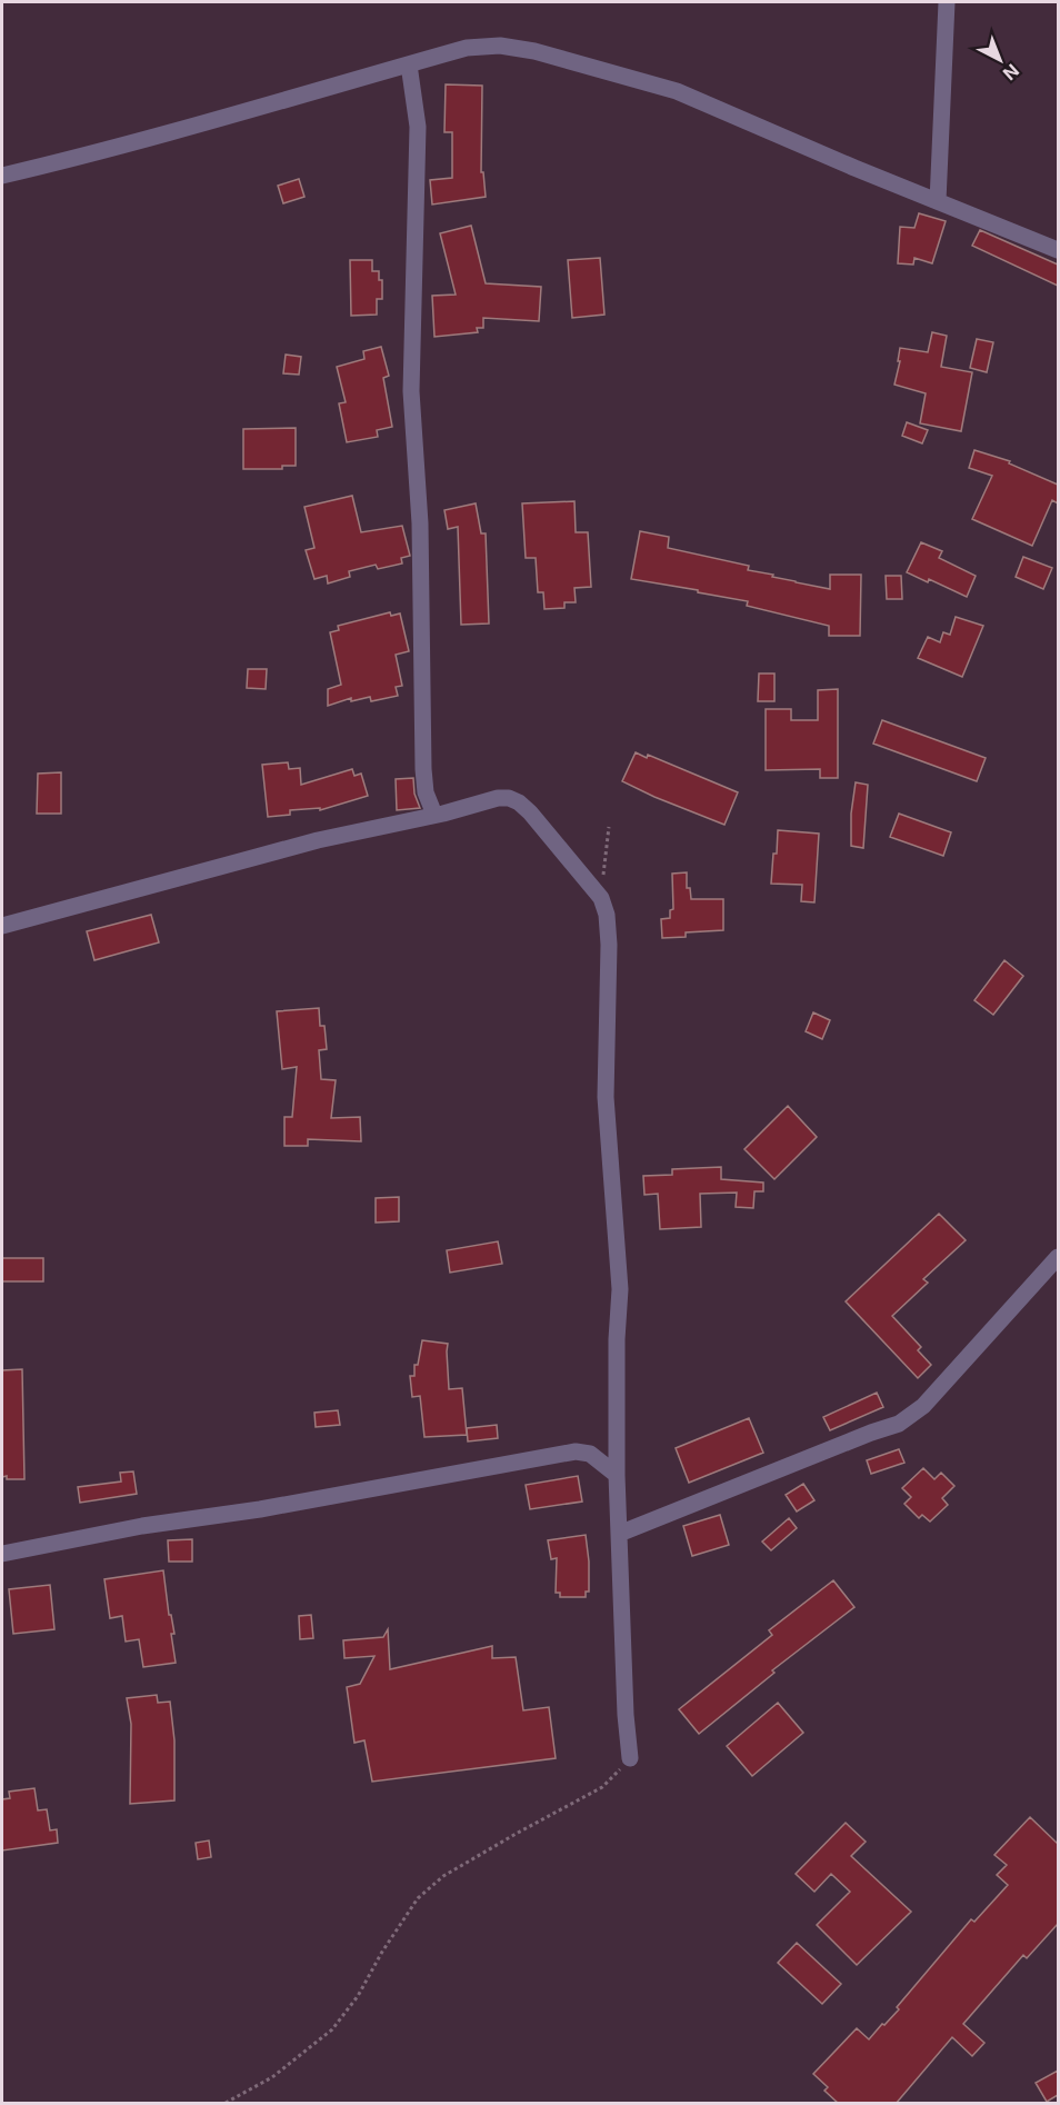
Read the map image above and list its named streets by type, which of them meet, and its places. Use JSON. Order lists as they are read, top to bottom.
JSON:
{
  "north": "bottom right"
}
